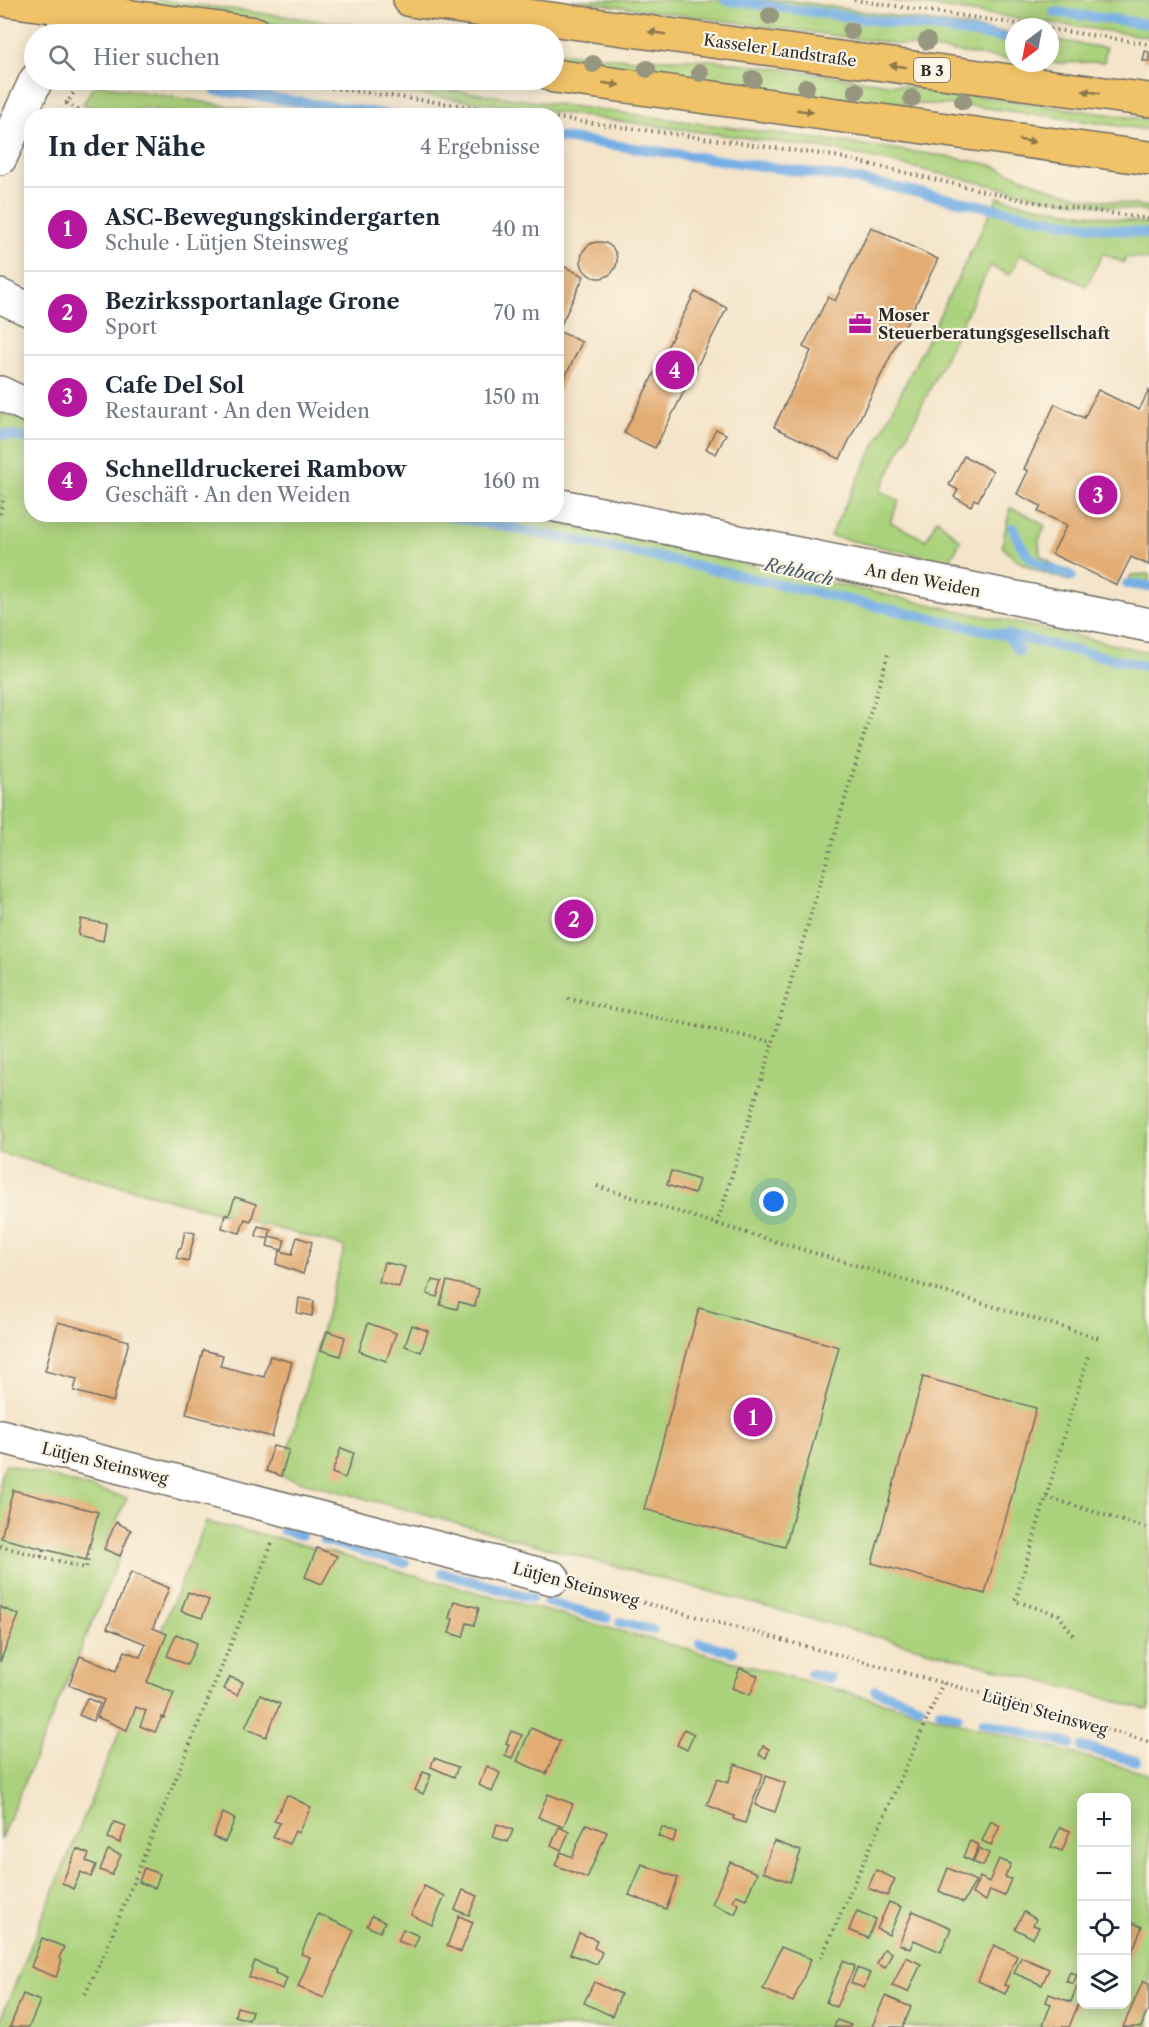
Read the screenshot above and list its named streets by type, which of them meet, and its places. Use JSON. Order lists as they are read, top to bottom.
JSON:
{
  "streets": {
    "main road": ["Kasseler Landstraße", "B 3"],
    "street": ["An den Weiden", "Lütjen Steinsweg"]
  },
  "water": ["Rehbach"],
  "places": {
    "office": ["Moser Steuerberatungsgesellschaft"]
  },
  "north": "bottom left",
  "page": {
    "search": "Hier suchen",
    "heading": ["In der Nähe", "4 Ergebnisse"],
    "list": [
      {
        "mark": "1",
        "name": "ASC-Bewegungskindergarten",
        "note": "Schule · Lütjen Steinsweg",
        "value": "40 m"
      },
      {
        "mark": "2",
        "name": "Bezirkssportanlage Grone",
        "note": "Sport",
        "value": "70 m"
      },
      {
        "mark": "3",
        "name": "Cafe Del Sol",
        "note": "Restaurant · An den Weiden",
        "value": "150 m"
      },
      {
        "mark": "4",
        "name": "Schnelldruckerei Rambow",
        "note": "Geschäft · An den Weiden",
        "value": "160 m"
      }
    ],
    "pins": [
      "4",
      "3",
      "2",
      "1"
    ],
    "map_buttons": ["+", "−"]
  }
}
